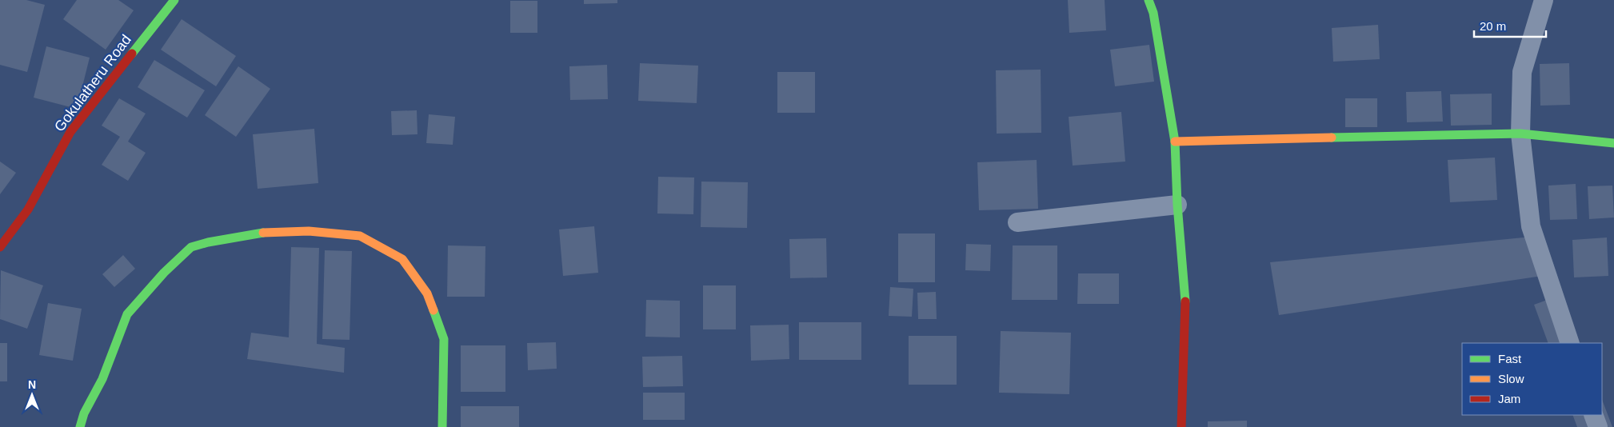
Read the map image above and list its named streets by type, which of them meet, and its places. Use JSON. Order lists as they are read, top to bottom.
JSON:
{
  "streets": {
    "street": ["Gokulatheru Road"]
  },
  "legend": ["Fast", "Slow", "Jam"],
  "scale_bar": "20 m",
  "north": "top"
}
